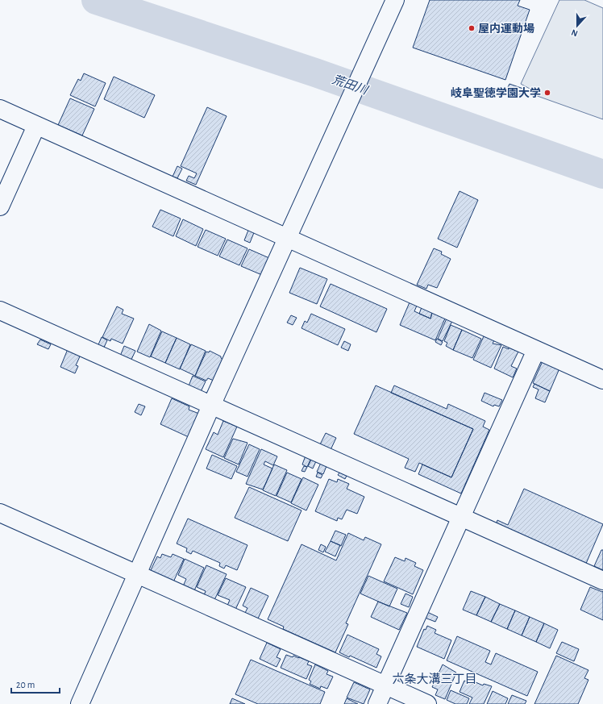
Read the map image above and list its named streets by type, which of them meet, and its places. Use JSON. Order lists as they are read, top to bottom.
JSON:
{
  "districts": ["六条大溝三丁目"],
  "water": ["荒田川"],
  "places": ["屋内運動場", "岐阜聖徳学園大学"],
  "scale_bar": "20 m",
  "north": "bottom"
}
